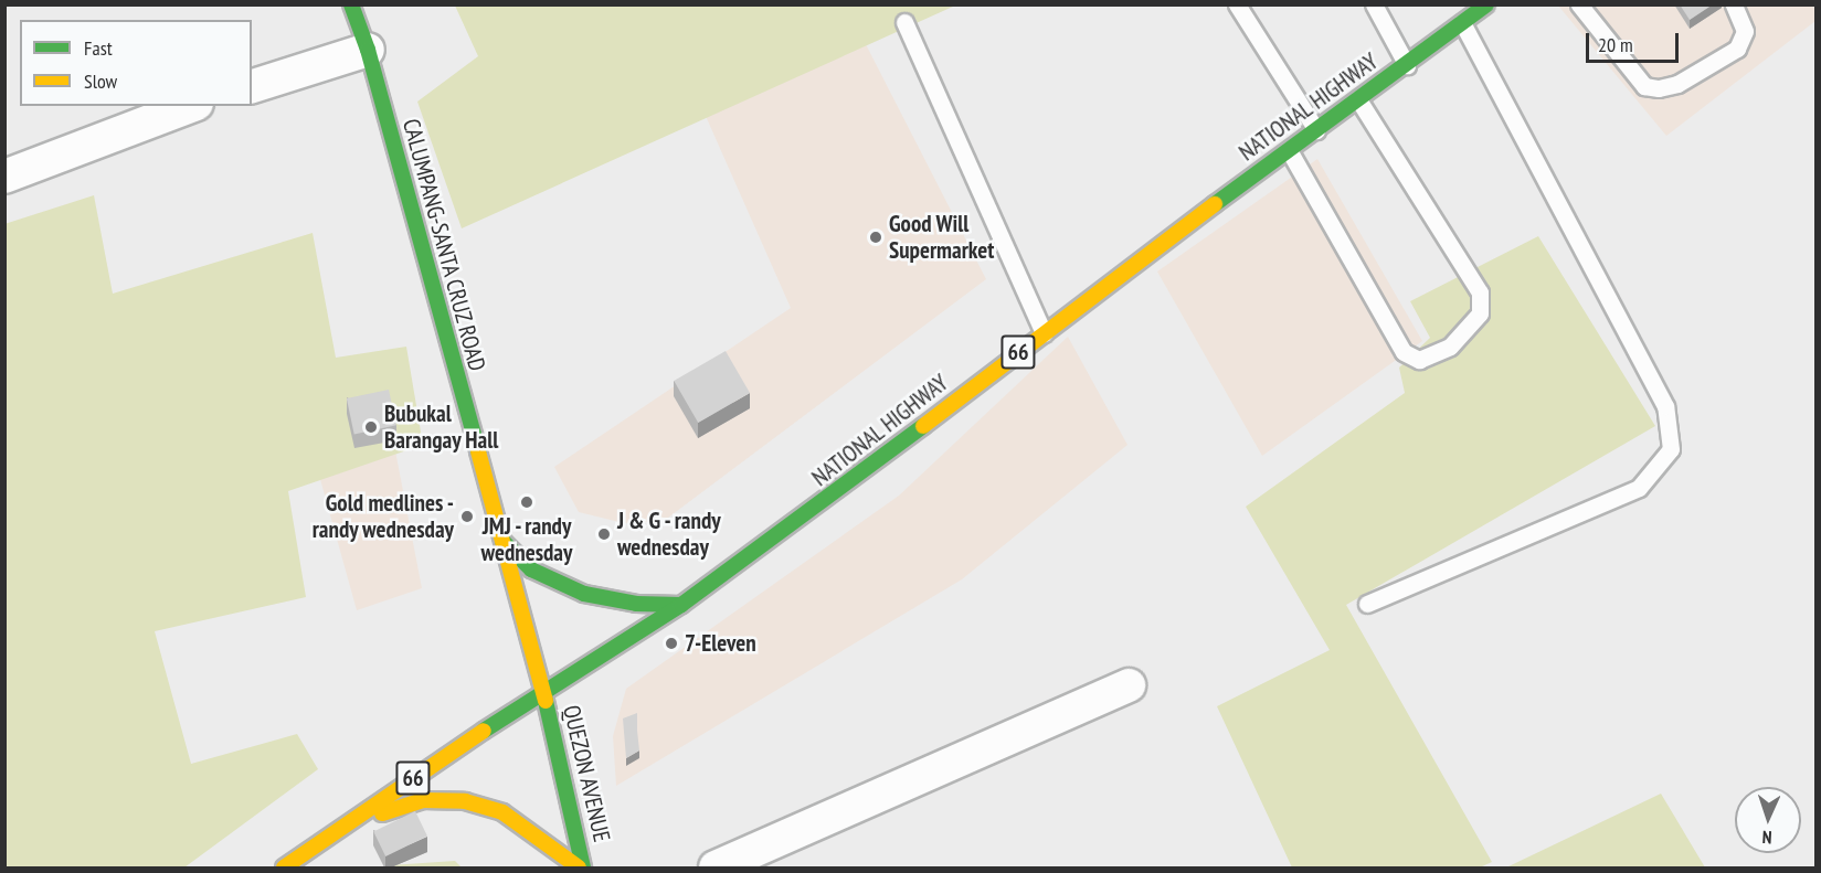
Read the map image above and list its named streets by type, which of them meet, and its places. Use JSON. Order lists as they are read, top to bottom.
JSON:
{
  "streets": {
    "main road": [
      "NATIONAL HIGHWAY",
      "CALUMPANG-SANTA CRUZ ROAD",
      "66",
      "QUEZON AVENUE"
    ]
  },
  "crossings": [
    ["NATIONAL HIGHWAY", "CALUMPANG-SANTA CRUZ ROAD"],
    ["NATIONAL HIGHWAY", "QUEZON AVENUE"],
    ["CALUMPANG-SANTA CRUZ ROAD", "QUEZON AVENUE"]
  ],
  "places": [
    "Good Will Supermarket",
    "Bubukal Barangay Hall",
    "JMJ - randy wednesday",
    "Gold medlines - randy wednesday",
    "J & G - randy wednesday",
    "7-Eleven"
  ],
  "legend": ["Fast", "Slow"],
  "scale_bar": "20 m",
  "north": "bottom"
}
